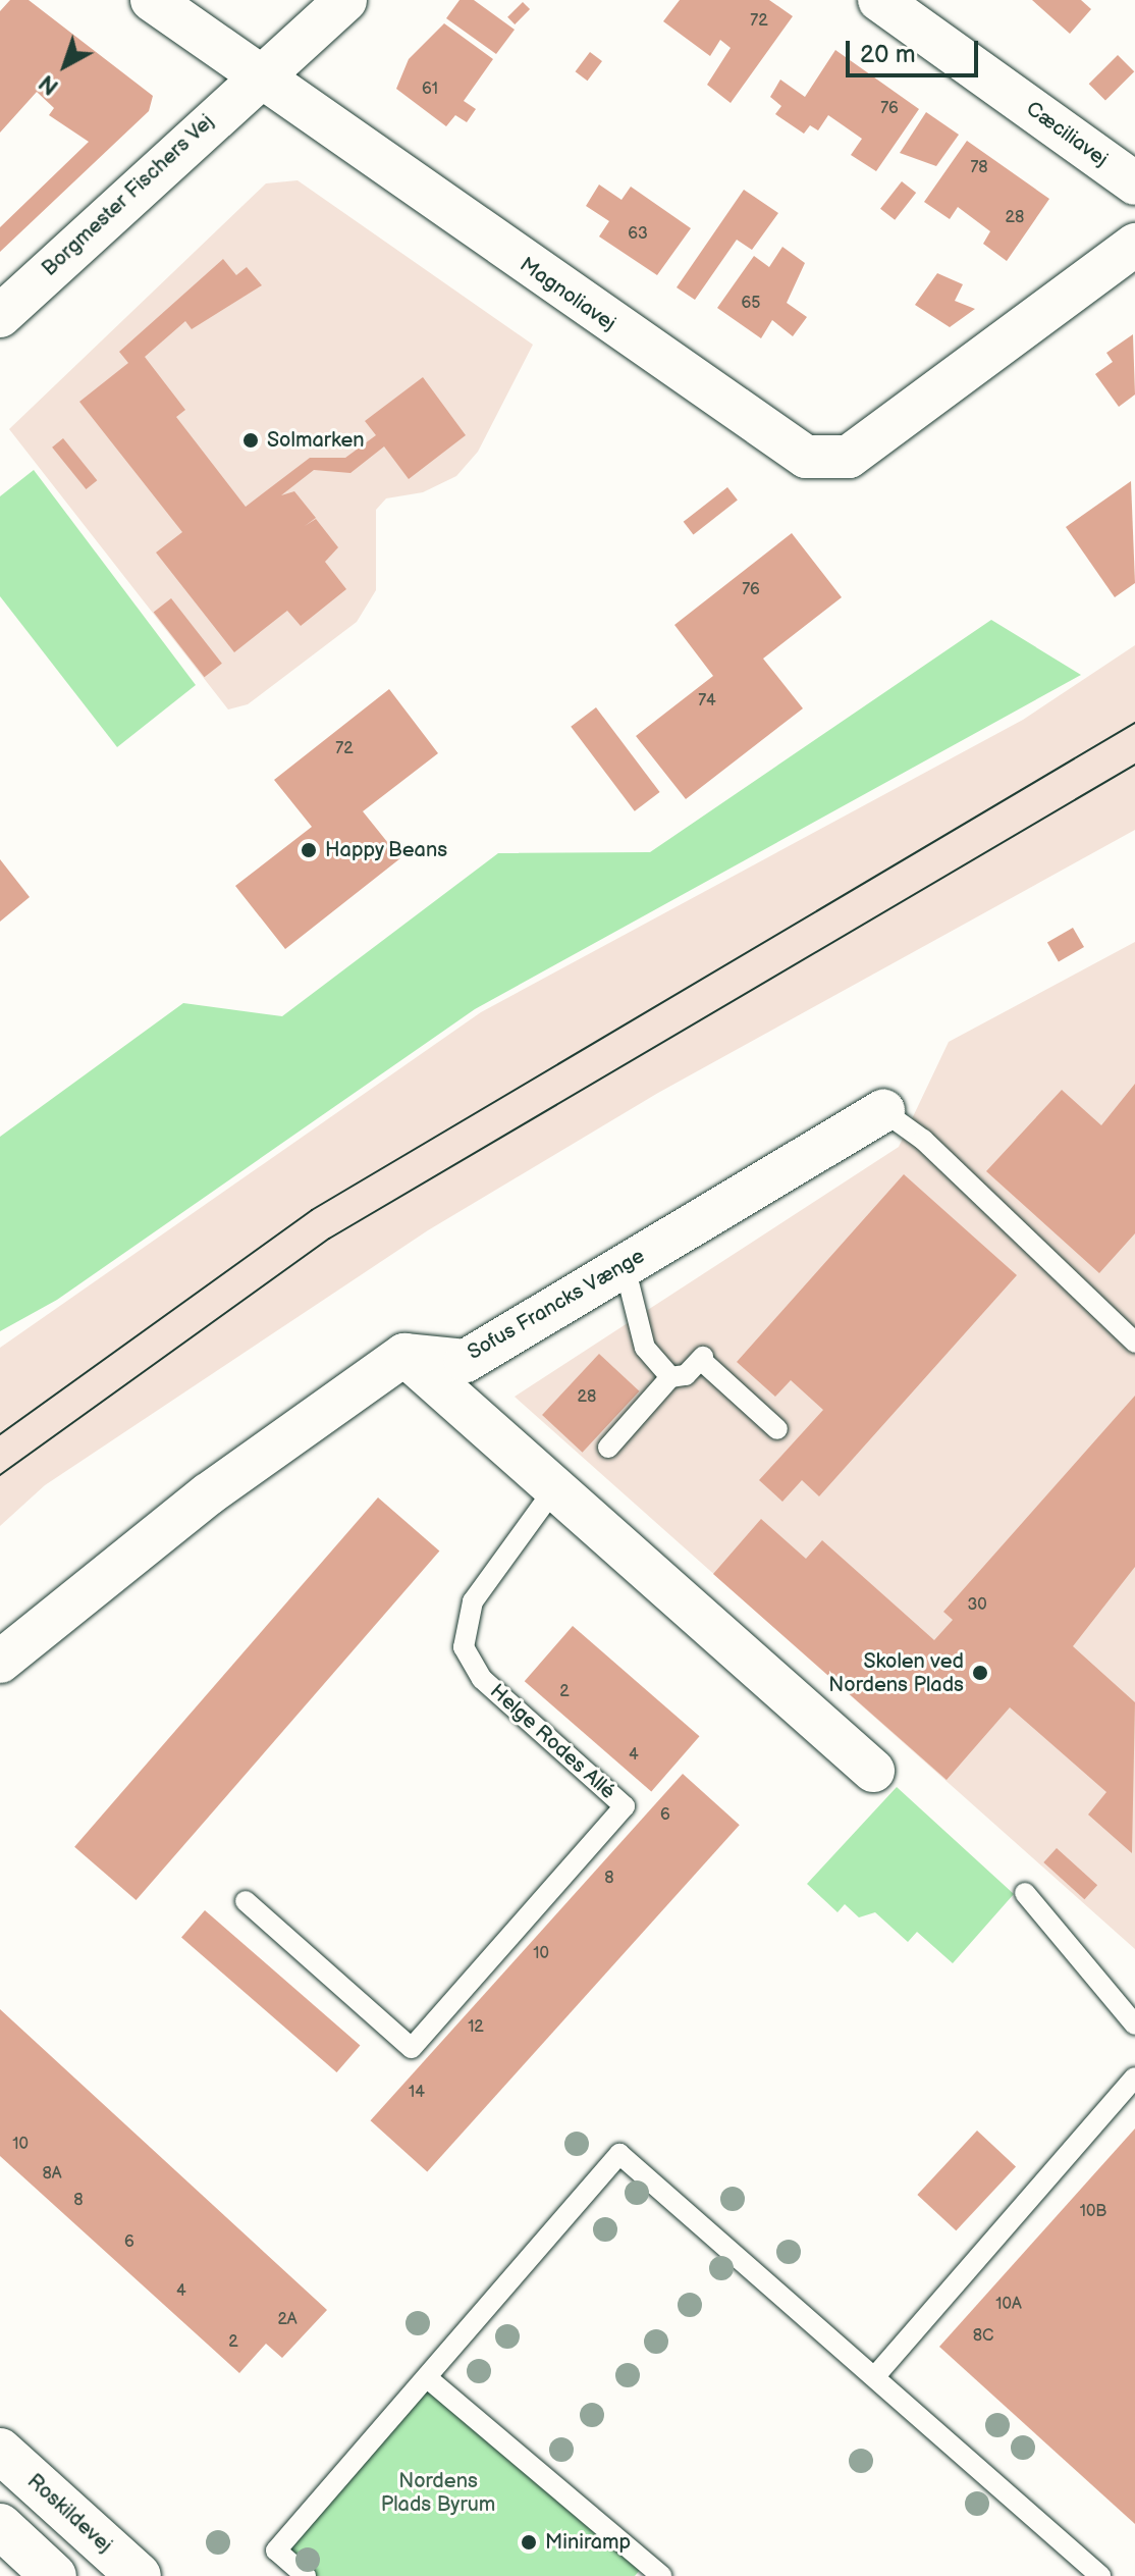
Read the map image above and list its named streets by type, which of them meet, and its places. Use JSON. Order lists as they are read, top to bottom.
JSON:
{
  "streets": {
    "street": [
      "Cæciliavej",
      "Borgmester Fischers Vej",
      "Magnoliavej",
      "Sofus Francks Vænge",
      "Roskildevej"
    ],
    "lane": ["Helge Rodes Allé"]
  },
  "crossings": [
    ["Borgmester Fischers Vej", "Magnoliavej"]
  ],
  "parks": ["Nordens Plads Byrum"],
  "places": [
    "Solmarken",
    "Happy Beans",
    "Skolen ved Nordens Plads",
    "Miniramp"
  ],
  "house_numbers": [
    "72",
    "61",
    "76",
    "78",
    "28",
    "63",
    "65",
    "76",
    "74",
    "72",
    "28",
    "30",
    "2",
    "4",
    "6",
    "8",
    "10",
    "12",
    "14",
    "10",
    "8A",
    "8",
    "10B",
    "6",
    "4",
    "10A",
    "2A",
    "8C",
    "2"
  ],
  "scale_bar": "20 m",
  "north": "bottom left"
}
